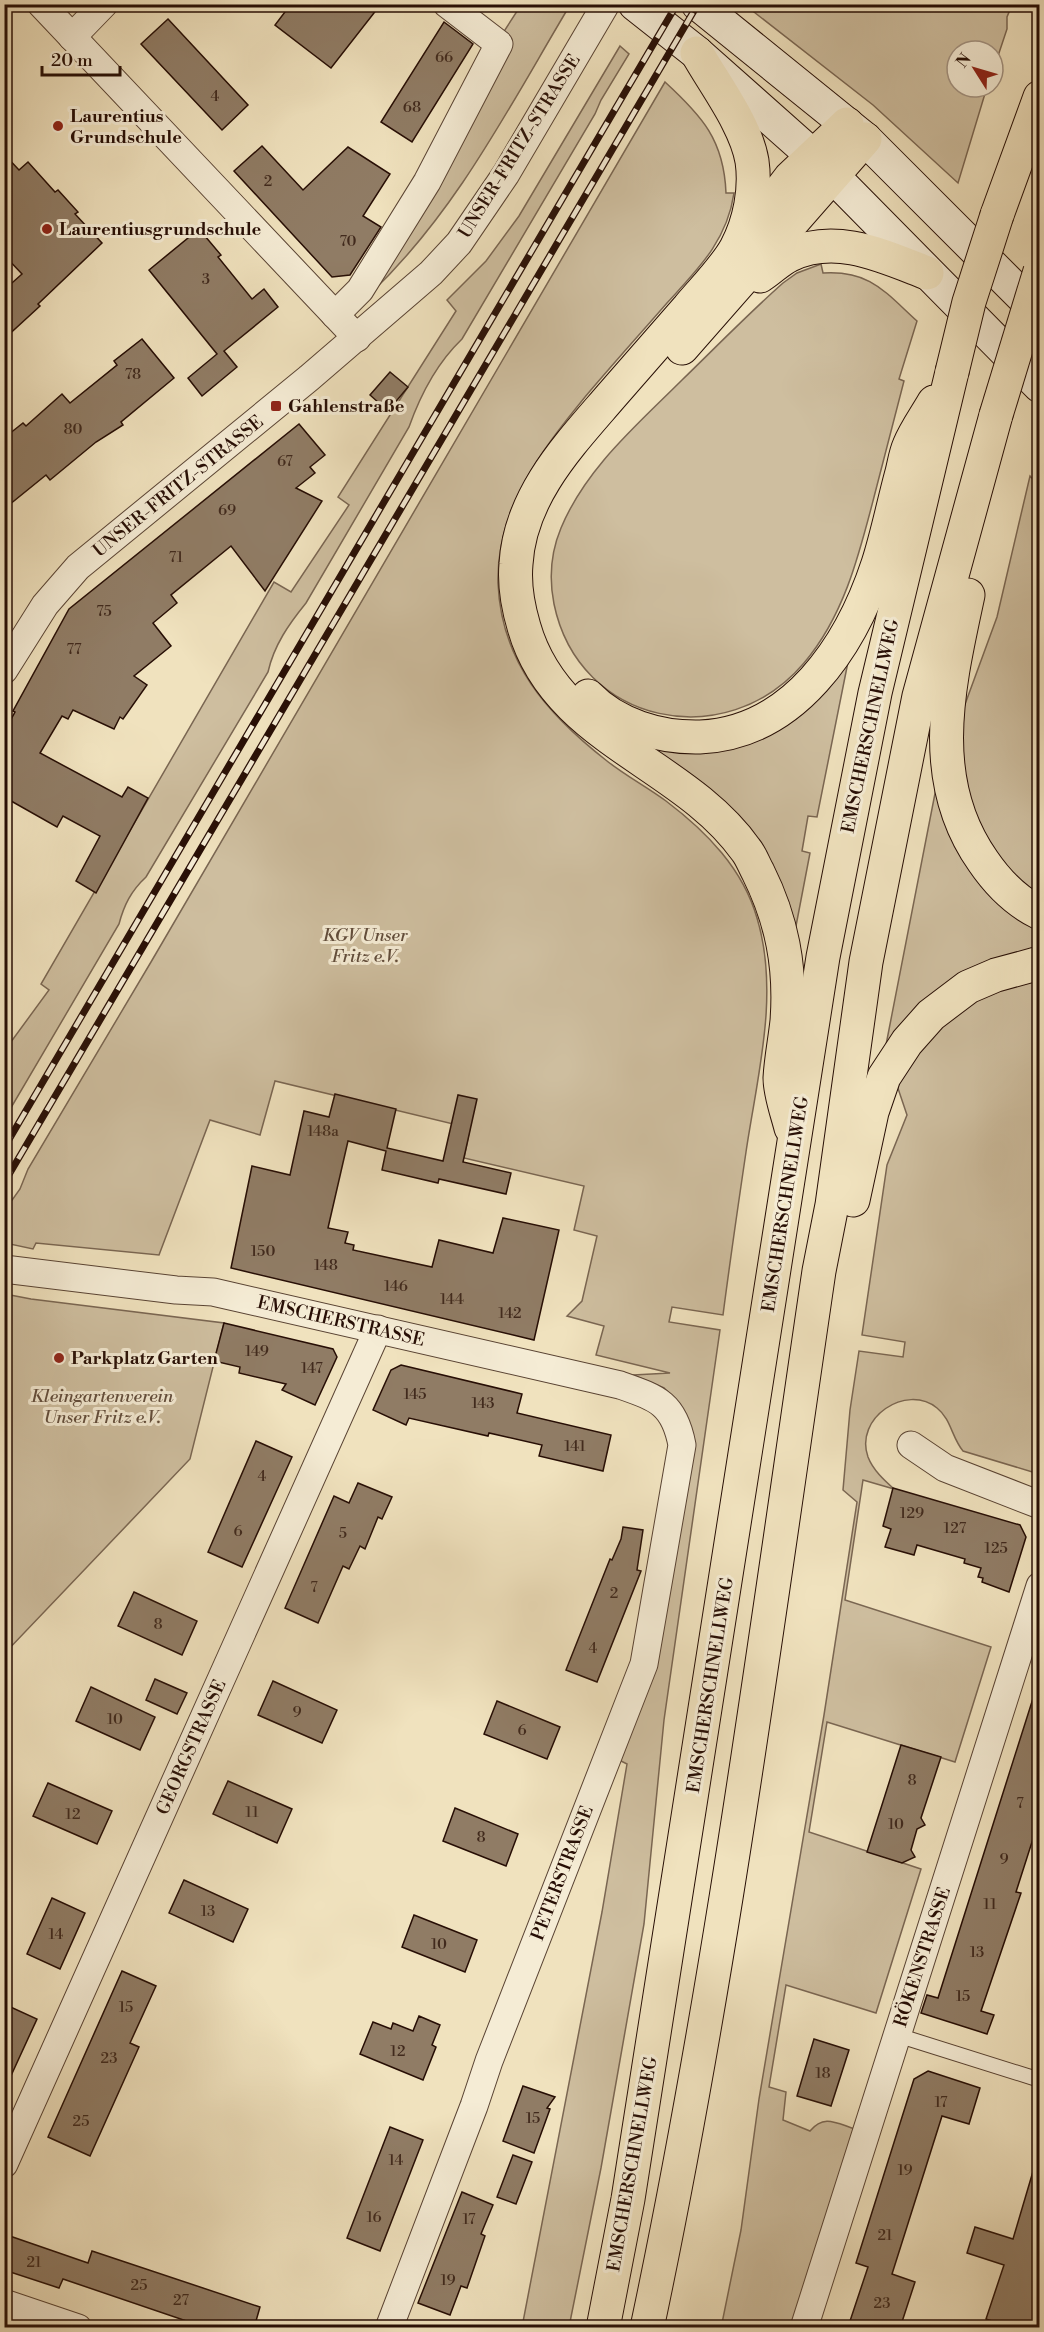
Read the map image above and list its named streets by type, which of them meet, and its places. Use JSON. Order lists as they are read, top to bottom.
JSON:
{
  "streets": {
    "highway": ["EMSCHERSCHNELLWEG"],
    "street": [
      "UNSER-FRITZ-STRASSE",
      "EMSCHERSTRASSE",
      "GEORGSTRASSE",
      "PETERSTRASSE",
      "RÖKENSTRASSE"
    ]
  },
  "crossings": [
    ["EMSCHERSTRASSE", "GEORGSTRASSE"],
    ["EMSCHERSTRASSE", "PETERSTRASSE"]
  ],
  "parks": ["KGV Unser Fritz e.V.", "Kleingartenverein Unser Fritz e.V."],
  "places": {
    "other": ["Laurentius Grundschule", "Laurentiusgrundschule", "Parkplatz Garten"],
    "transit": ["Gahlenstraße"]
  },
  "house_numbers": [
    "66",
    "4",
    "68",
    "2",
    "70",
    "3",
    "78",
    "80",
    "67",
    "69",
    "71",
    "75",
    "77",
    "148a",
    "150",
    "148",
    "146",
    "144",
    "142",
    "149",
    "147",
    "145",
    "143",
    "141",
    "4",
    "129",
    "127",
    "6",
    "5",
    "125",
    "7",
    "2",
    "8",
    "4",
    "9",
    "10",
    "6",
    "8",
    "7",
    "11",
    "12",
    "10",
    "8",
    "9",
    "11",
    "13",
    "14",
    "10",
    "13",
    "15",
    "15",
    "12",
    "23",
    "18",
    "17",
    "15",
    "25",
    "14",
    "19",
    "16",
    "17",
    "21",
    "21",
    "19",
    "25",
    "27",
    "23"
  ],
  "scale_bar": "20 m",
  "north": "top left"
}
